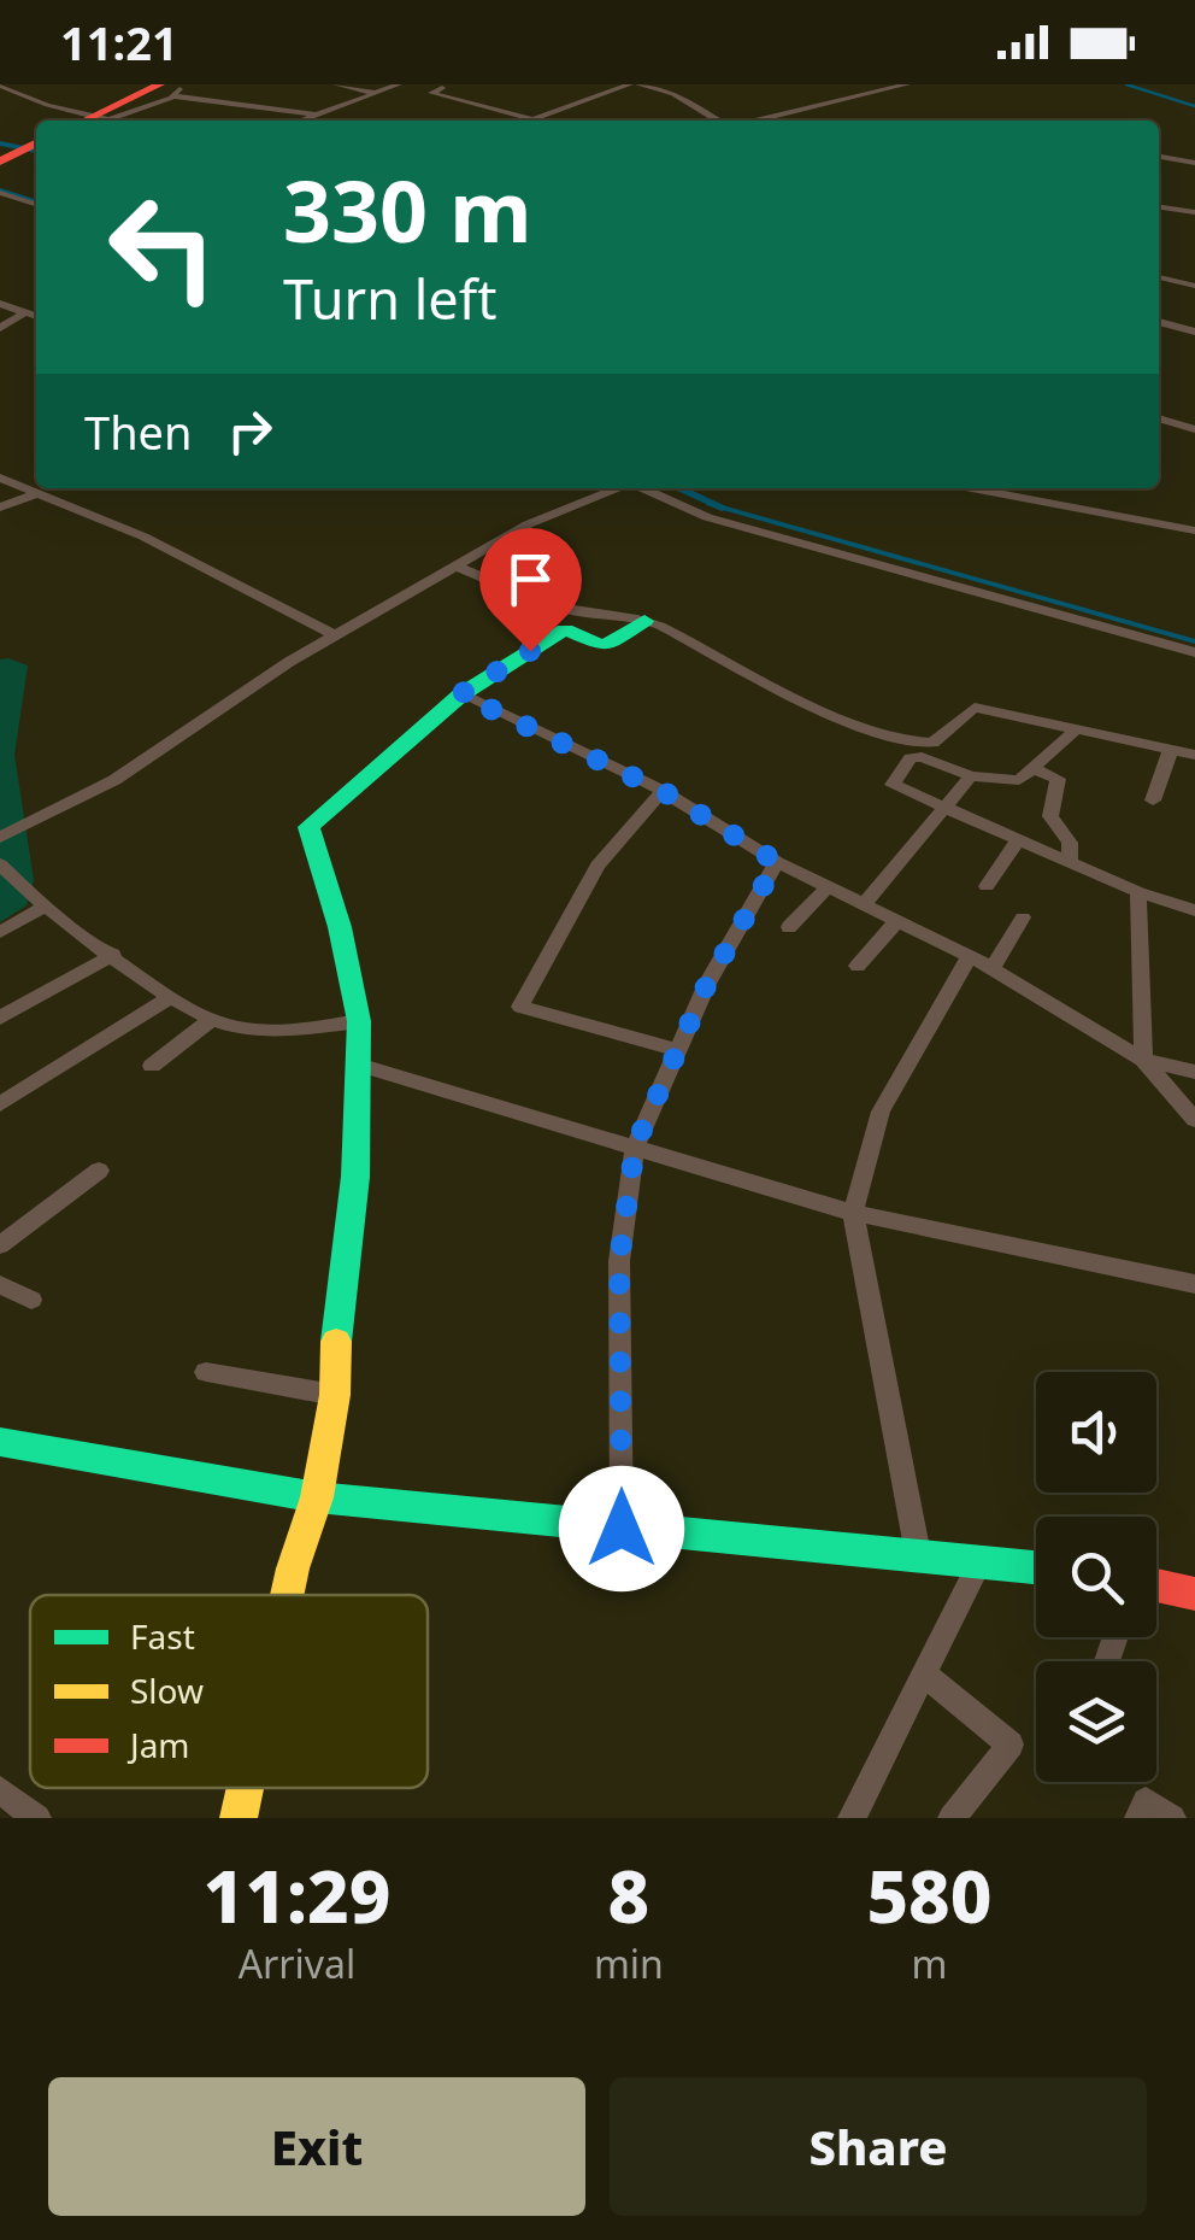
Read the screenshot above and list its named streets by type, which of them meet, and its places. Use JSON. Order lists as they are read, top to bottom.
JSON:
{
  "legend": ["Fast", "Slow", "Jam"],
  "page": {
    "status": "11:21",
    "turn": ["330 m", "Turn left"],
    "then": "Then",
    "eta": [
      "11:29",
      "Arrival",
      "8",
      "min",
      "580",
      "m"
    ],
    "buttons": ["Exit", "Share"]
  }
}
